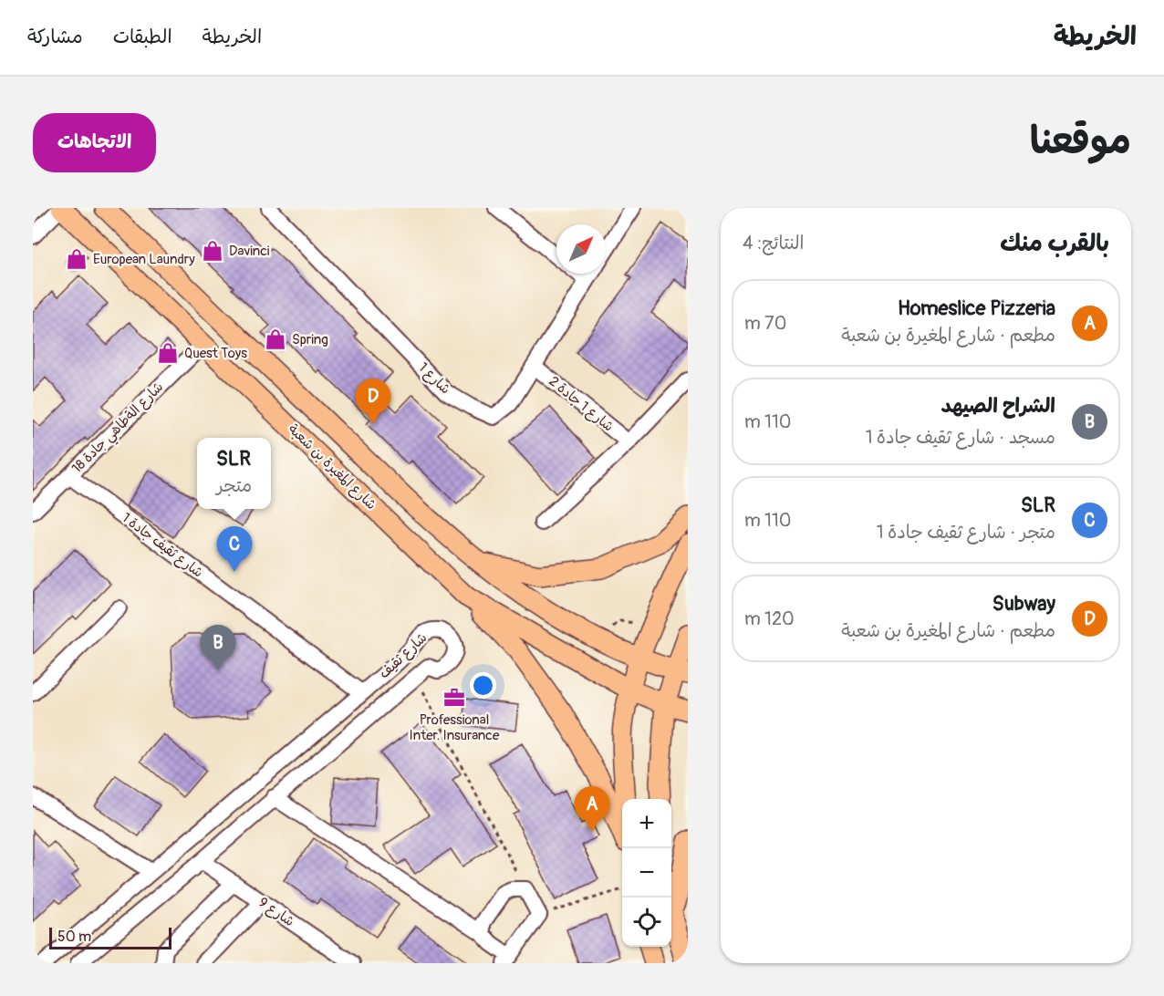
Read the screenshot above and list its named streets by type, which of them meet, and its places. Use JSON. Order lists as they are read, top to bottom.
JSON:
{
  "streets": {
    "main road": ["شارع المغيرة بن شعبة"],
    "street": [
      "شارع 1",
      "شارع 1 جادة 2",
      "شارع الةطاهي جادة 18",
      "شارع ثقيف جادة 1",
      "شارع ثقيف",
      "شارع 9"
    ]
  },
  "crossings": [
    ["شارع 1", "شارع 1 جادة 2"],
    ["شارع الةطاهي جادة 18", "شارع المغيرة بن شعبة"],
    ["شارع الةطاهي جادة 18", "شارع ثقيف جادة 1"],
    ["شارع ثقيف جادة 1", "شارع ثقيف"],
    ["شارع ثقيف", "شارع 9"]
  ],
  "places": {
    "shop": [
      "Davinci",
      "European Laundry",
      "Spring",
      "Quest Toys"
    ],
    "office": ["Professional Inter. Insurance"]
  },
  "scale_bar": "50 m",
  "north": "top right",
  "page": {
    "header": "الخريطة",
    "nav": ["الخريطة", "الطبقات", "مشاركة"],
    "title": "موقعنا",
    "buttons": "الاتجاهات",
    "heading": ["بالقرب منك", "النتائج: 4"],
    "list": [
      {
        "mark": "A",
        "name": "Homeslice Pizzeria",
        "note": "مطعم · شارع المغيرة بن شعبة",
        "value": "70 m"
      },
      {
        "mark": "B",
        "name": "الشراح الصيهد",
        "note": "مسجد · شارع ثقيف جادة 1",
        "value": "110 m"
      },
      {
        "mark": "C",
        "name": "SLR",
        "note": "متجر · شارع ثقيف جادة 1",
        "value": "110 m"
      },
      {
        "mark": "D",
        "name": "Subway",
        "note": "مطعم · شارع المغيرة بن شعبة",
        "value": "120 m"
      }
    ],
    "pins": [
      "D",
      "C",
      "B",
      "A"
    ],
    "popup": ["SLR", "متجر"],
    "map_buttons": ["+", "−"],
    "scale": "50 m"
  }
}
